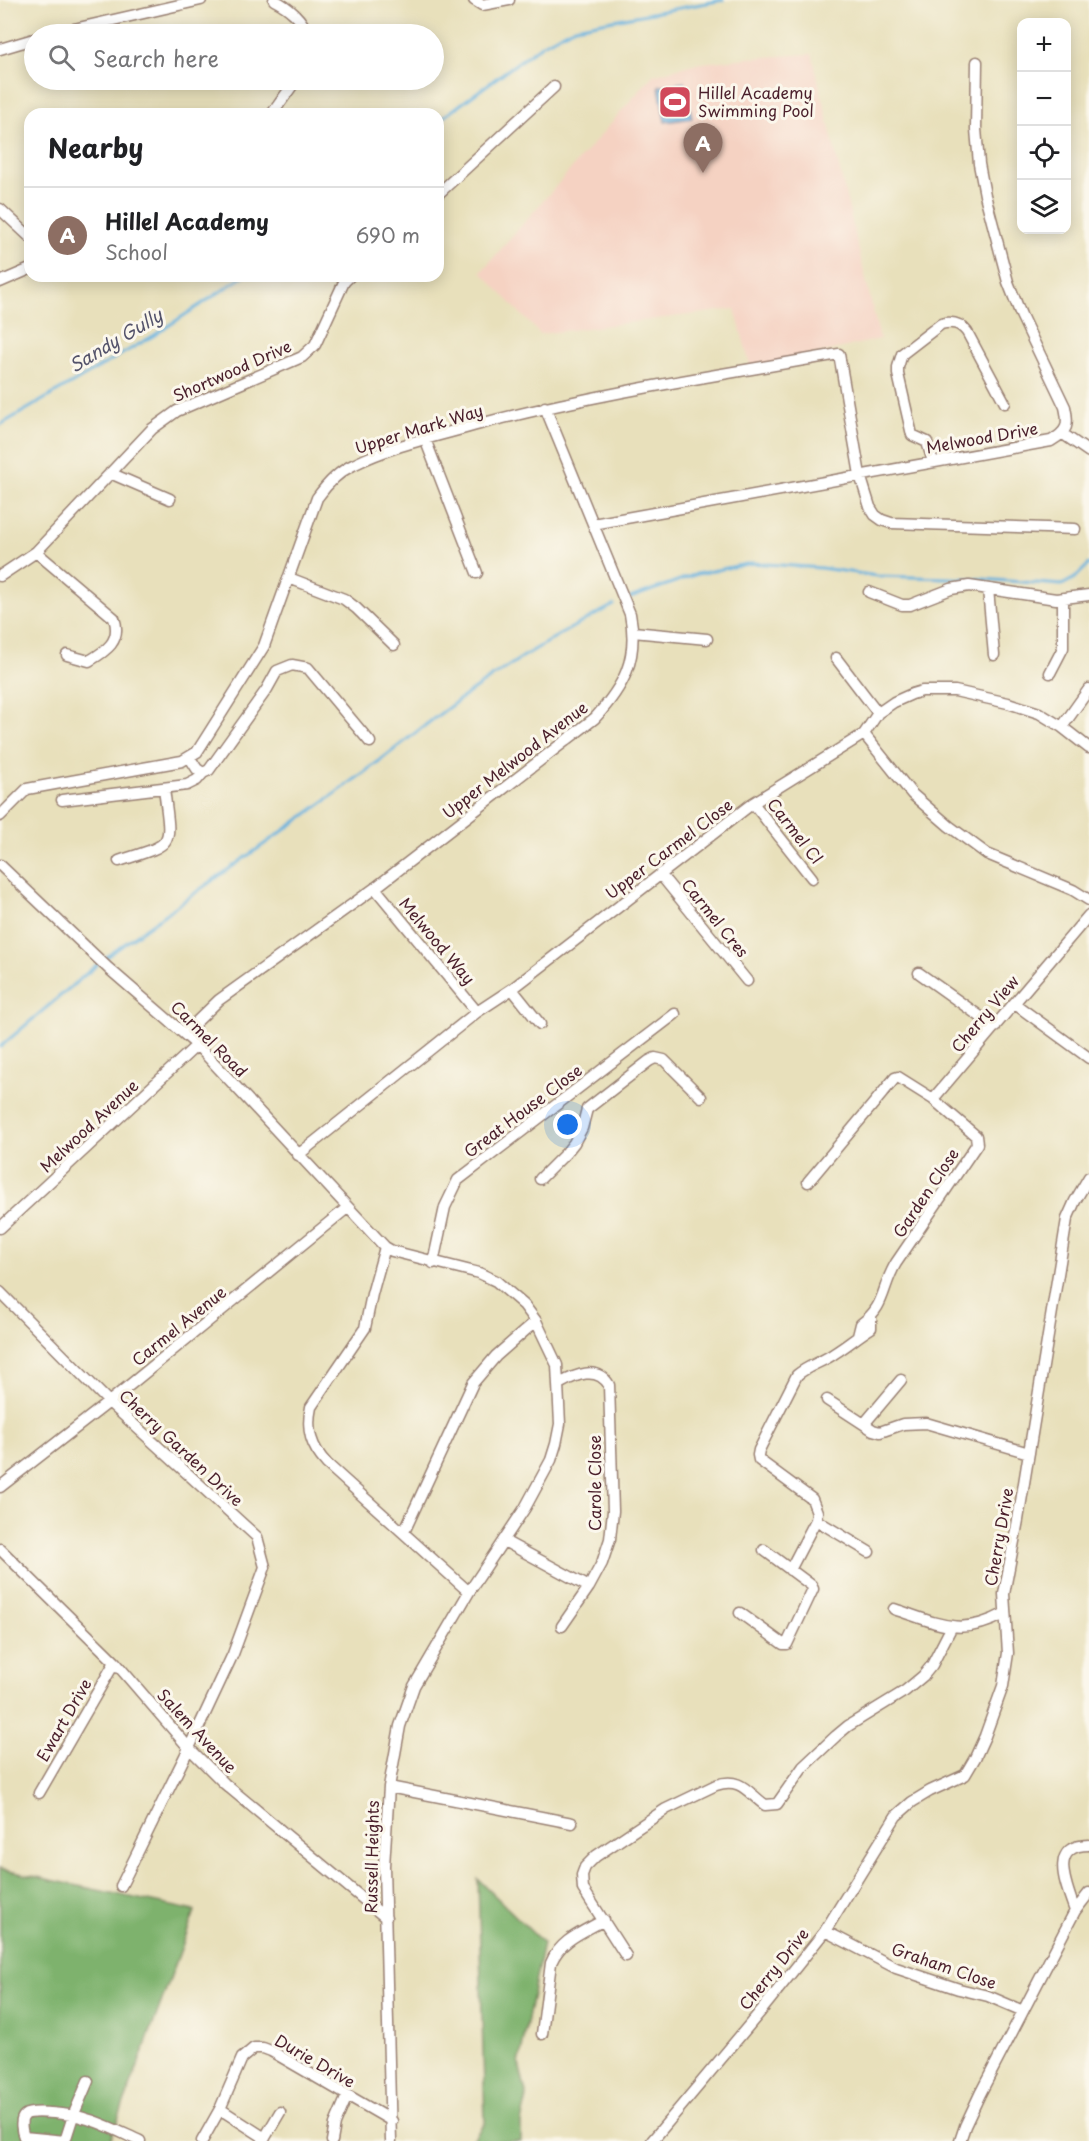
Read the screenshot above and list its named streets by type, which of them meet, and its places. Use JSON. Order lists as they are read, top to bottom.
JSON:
{
  "streets": {
    "street": [
      "Shortwood Drive",
      "Upper Mark Way",
      "Melwood Drive",
      "Upper Melwood Avenue",
      "Carmel Cl",
      "Upper Carmel Close",
      "Carmel Cres",
      "Melwood Way",
      "Cherry View",
      "Carmel Road",
      "Great House Close",
      "Melwood Avenue",
      "Garden Close",
      "Carmel Avenue",
      "Cherry Garden Drive",
      "Carole Close",
      "Cherry Drive",
      "Ewart Drive",
      "Salem Avenue",
      "Russell Heights",
      "Graham Close",
      "Durie Drive"
    ]
  },
  "crossings": [
    ["Upper Mark Way", "Melwood Drive"],
    ["Upper Mark Way", "Upper Melwood Avenue"],
    ["Melwood Drive", "Upper Melwood Avenue"],
    ["Upper Melwood Avenue", "Melwood Way"],
    ["Upper Melwood Avenue", "Carmel Road"],
    ["Carmel Cl", "Upper Carmel Close"],
    ["Upper Carmel Close", "Carmel Cres"],
    ["Upper Carmel Close", "Melwood Way"],
    ["Upper Carmel Close", "Carmel Road"],
    ["Cherry View", "Garden Close"],
    ["Carmel Road", "Melwood Avenue"],
    ["Carmel Road", "Carmel Avenue"],
    ["Carmel Road", "Russell Heights"],
    ["Great House Close", "Russell Heights"],
    ["Carmel Avenue", "Cherry Garden Drive"],
    ["Cherry Garden Drive", "Salem Avenue"],
    ["Carole Close", "Russell Heights"],
    ["Cherry Drive", "Graham Close"],
    ["Ewart Drive", "Salem Avenue"],
    ["Salem Avenue", "Russell Heights"],
    ["Russell Heights", "Durie Drive"]
  ],
  "water": ["Sandy Gully"],
  "places": {
    "sports": ["Hillel Academy Swimming Pool"]
  },
  "page": {
    "map_buttons": ["+", "−"],
    "search": "Search here",
    "heading": "Nearby",
    "pins": "A",
    "list": [
      {
        "mark": "A",
        "name": "Hillel Academy",
        "note": "School",
        "value": "690 m"
      }
    ]
  }
}
